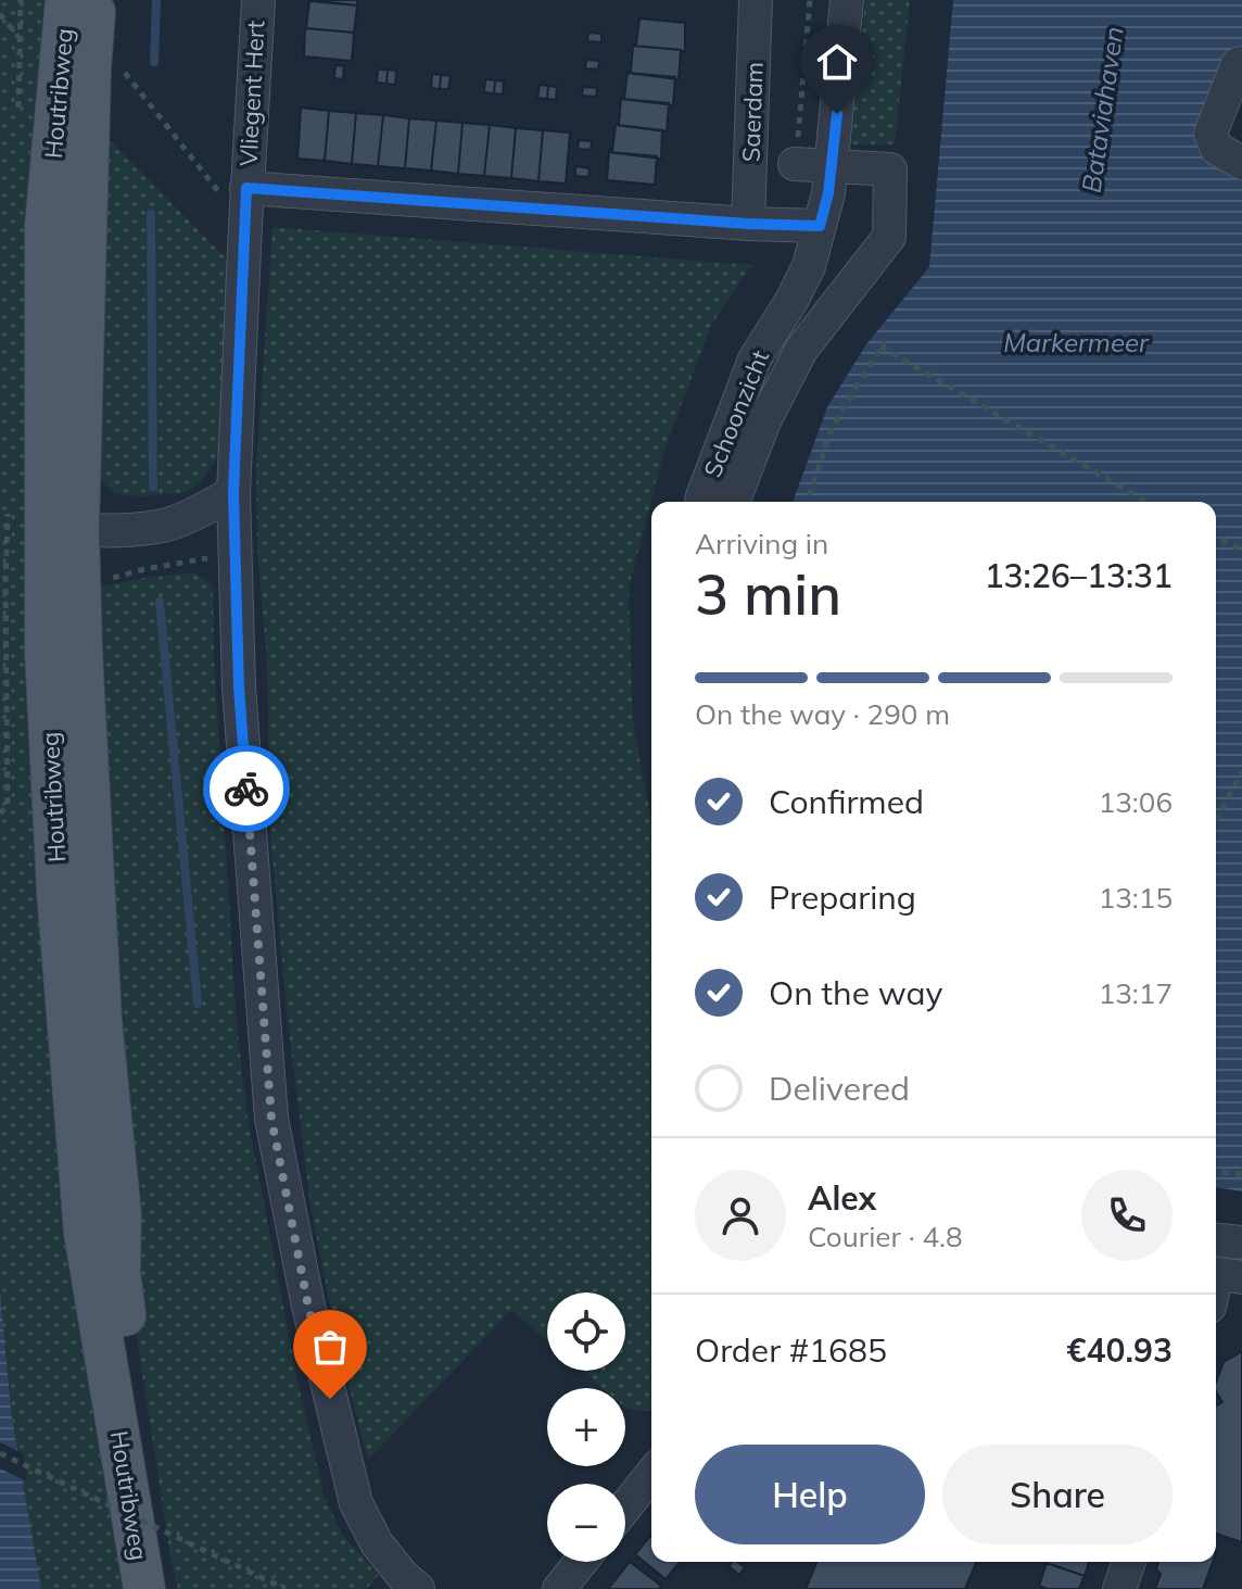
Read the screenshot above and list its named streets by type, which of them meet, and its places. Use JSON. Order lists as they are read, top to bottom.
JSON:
{
  "streets": {
    "main road": ["Houtribweg"],
    "street": ["Vliegent Hert", "Saerdam", "Schoonzicht"]
  },
  "water": ["Bataviahaven", "Markermeer"],
  "page": {
    "heading": ["3 min", "Arriving in", "13:26–13:31"],
    "panel": [
      "Alex",
      "Courier · 4.8",
      "Order #1685",
      "€40.93"
    ],
    "bar": "On the way · 290 m",
    "list": [
      ["Confirmed", "13:06"],
      ["Preparing", "13:15"],
      ["On the way", "13:17"],
      "Delivered"
    ],
    "map_buttons": ["+", "−"],
    "buttons": ["Help", "Share"]
  }
}
